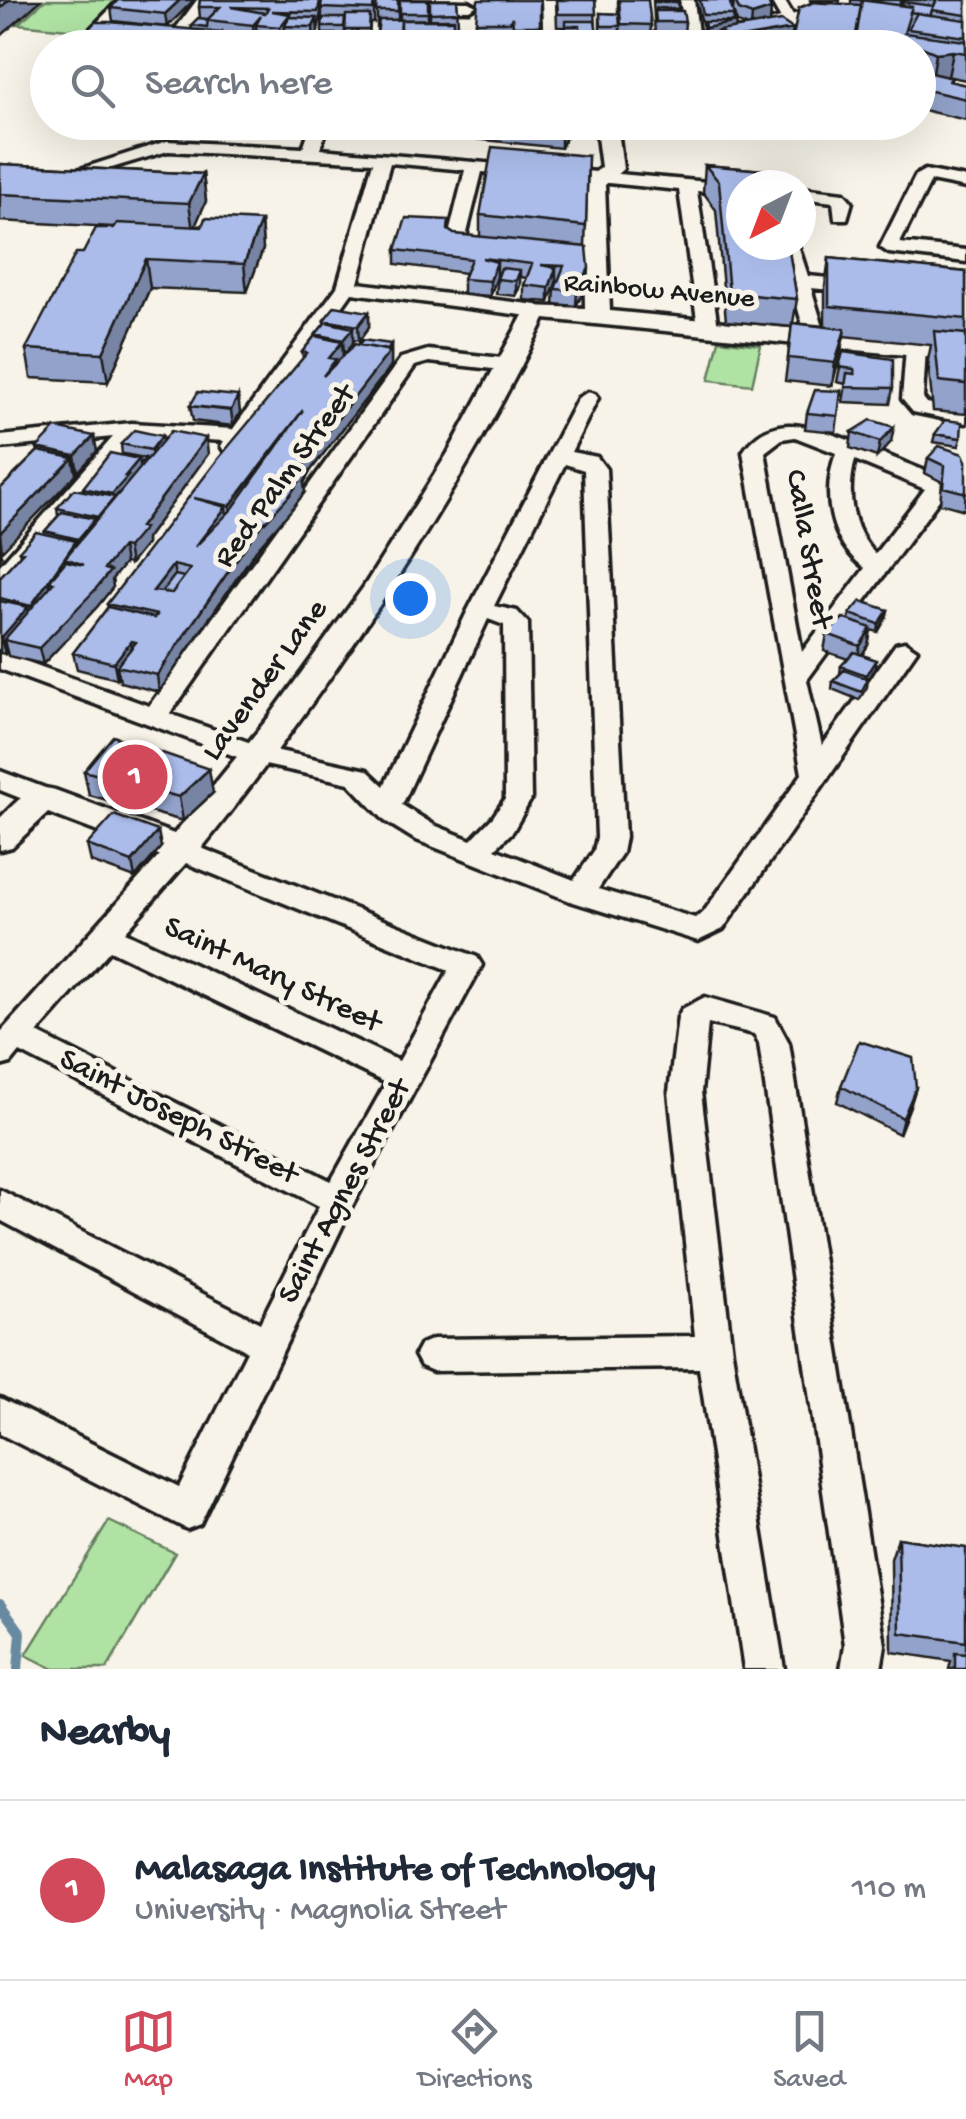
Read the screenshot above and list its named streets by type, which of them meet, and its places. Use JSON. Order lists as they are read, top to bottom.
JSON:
{
  "streets": {
    "street": [
      "Rainbow Avenue",
      "Red Palm Street",
      "Calla Street",
      "Lavender Lane",
      "Saint Mary Street",
      "Saint Joseph Street",
      "Saint Agnes Street"
    ]
  },
  "crossings": [
    ["Rainbow Avenue", "Lavender Lane"],
    ["Red Palm Street", "Lavender Lane"],
    ["Lavender Lane", "Saint Mary Street"],
    ["Lavender Lane", "Saint Joseph Street"],
    ["Lavender Lane", "Saint Agnes Street"],
    ["Saint Mary Street", "Saint Agnes Street"],
    ["Saint Joseph Street", "Saint Agnes Street"]
  ],
  "north": "bottom left",
  "page": {
    "search": "Search here",
    "pins": "1",
    "heading": "Nearby",
    "list": [
      {
        "mark": "1",
        "name": "Malasaga Institute of Technology",
        "note": "University · Magnolia Street",
        "value": "110 m"
      }
    ],
    "nav": ["Map", "Directions", "Saved"]
  }
}
